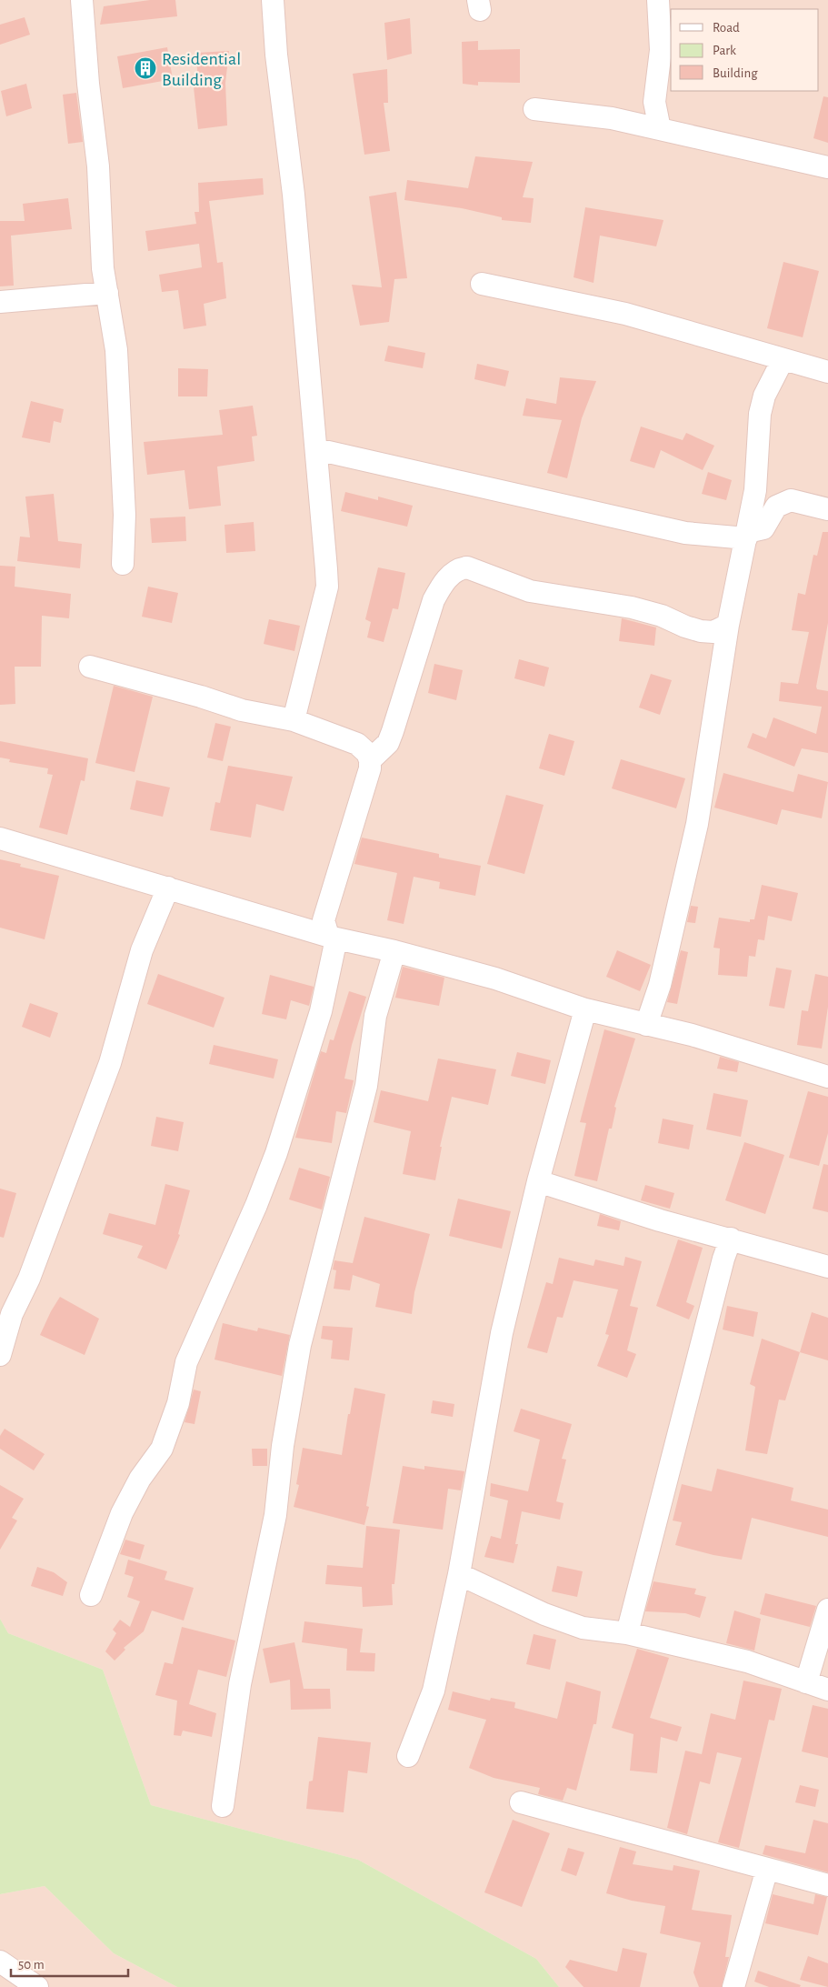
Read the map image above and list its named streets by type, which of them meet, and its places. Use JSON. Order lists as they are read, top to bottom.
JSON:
{
  "places": {
    "building": ["Residential Building"]
  },
  "legend": ["Road", "Park", "Building"],
  "scale_bar": "50 m"
}
